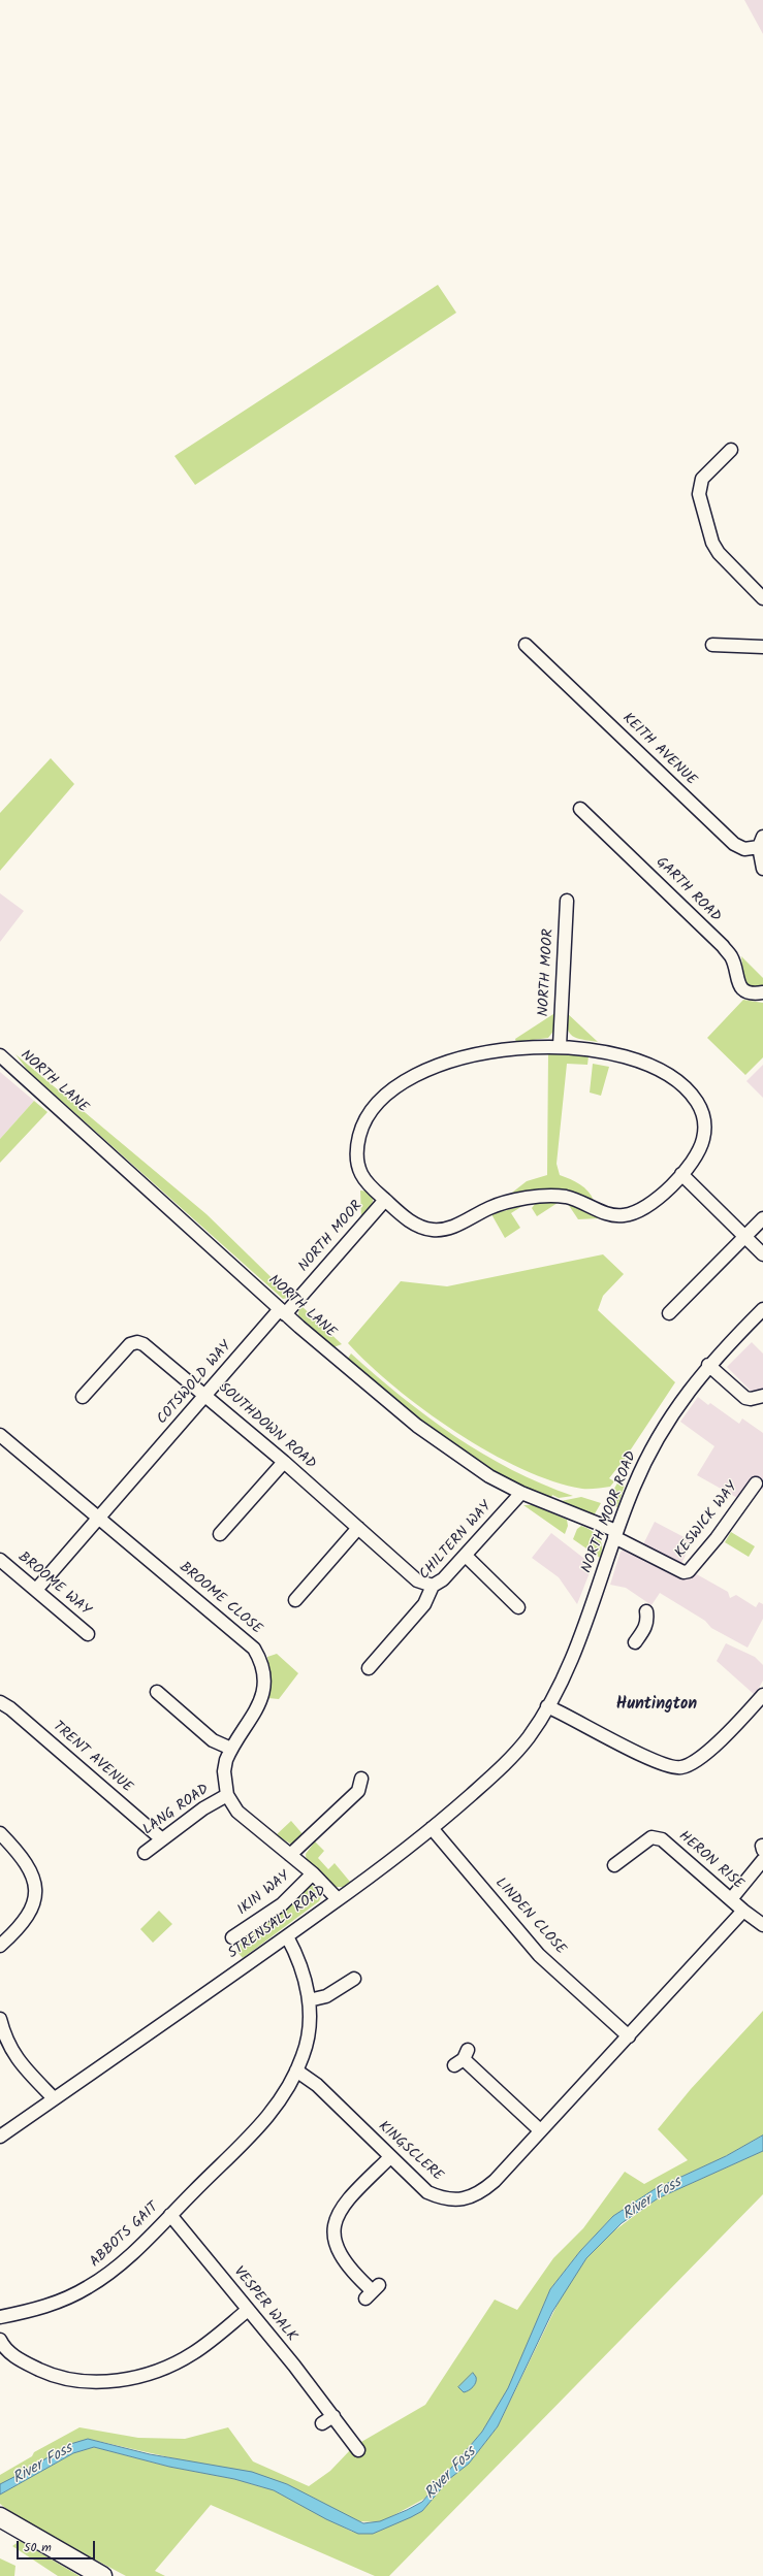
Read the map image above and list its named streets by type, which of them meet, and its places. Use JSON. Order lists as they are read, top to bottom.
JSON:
{
  "streets": {
    "street": [
      "KEITH AVENUE",
      "GARTH ROAD",
      "NORTH MOOR",
      "NORTH LANE",
      "COTSWOLD WAY",
      "SOUTHDOWN ROAD",
      "NORTH MOOR ROAD",
      "KESWICK WAY",
      "CHILTERN WAY",
      "BROOME WAY",
      "BROOME CLOSE",
      "TRENT AVENUE",
      "LANG ROAD",
      "HERON RISE",
      "IKIN WAY",
      "LINDEN CLOSE",
      "STRENSALL ROAD",
      "KINGSCLERE",
      "ABBOTS GAIT",
      "VESPER WALK"
    ]
  },
  "crossings": [
    ["NORTH MOOR", "NORTH LANE"],
    ["NORTH MOOR", "COTSWOLD WAY"],
    ["NORTH LANE", "COTSWOLD WAY"],
    ["NORTH LANE", "NORTH MOOR ROAD"],
    ["NORTH LANE", "KESWICK WAY"],
    ["NORTH LANE", "CHILTERN WAY"],
    ["COTSWOLD WAY", "SOUTHDOWN ROAD"],
    ["COTSWOLD WAY", "BROOME CLOSE"],
    ["SOUTHDOWN ROAD", "CHILTERN WAY"],
    ["NORTH MOOR ROAD", "KESWICK WAY"],
    ["NORTH MOOR ROAD", "STRENSALL ROAD"],
    ["BROOME CLOSE", "LANG ROAD"],
    ["BROOME CLOSE", "IKIN WAY"],
    ["BROOME CLOSE", "STRENSALL ROAD"],
    ["TRENT AVENUE", "LANG ROAD"],
    ["LINDEN CLOSE", "STRENSALL ROAD"],
    ["LINDEN CLOSE", "KINGSCLERE"],
    ["STRENSALL ROAD", "ABBOTS GAIT"],
    ["KINGSCLERE", "ABBOTS GAIT"],
    ["ABBOTS GAIT", "VESPER WALK"]
  ],
  "districts": ["Huntington"],
  "water": ["River Foss"],
  "scale_bar": "50 m"
}
